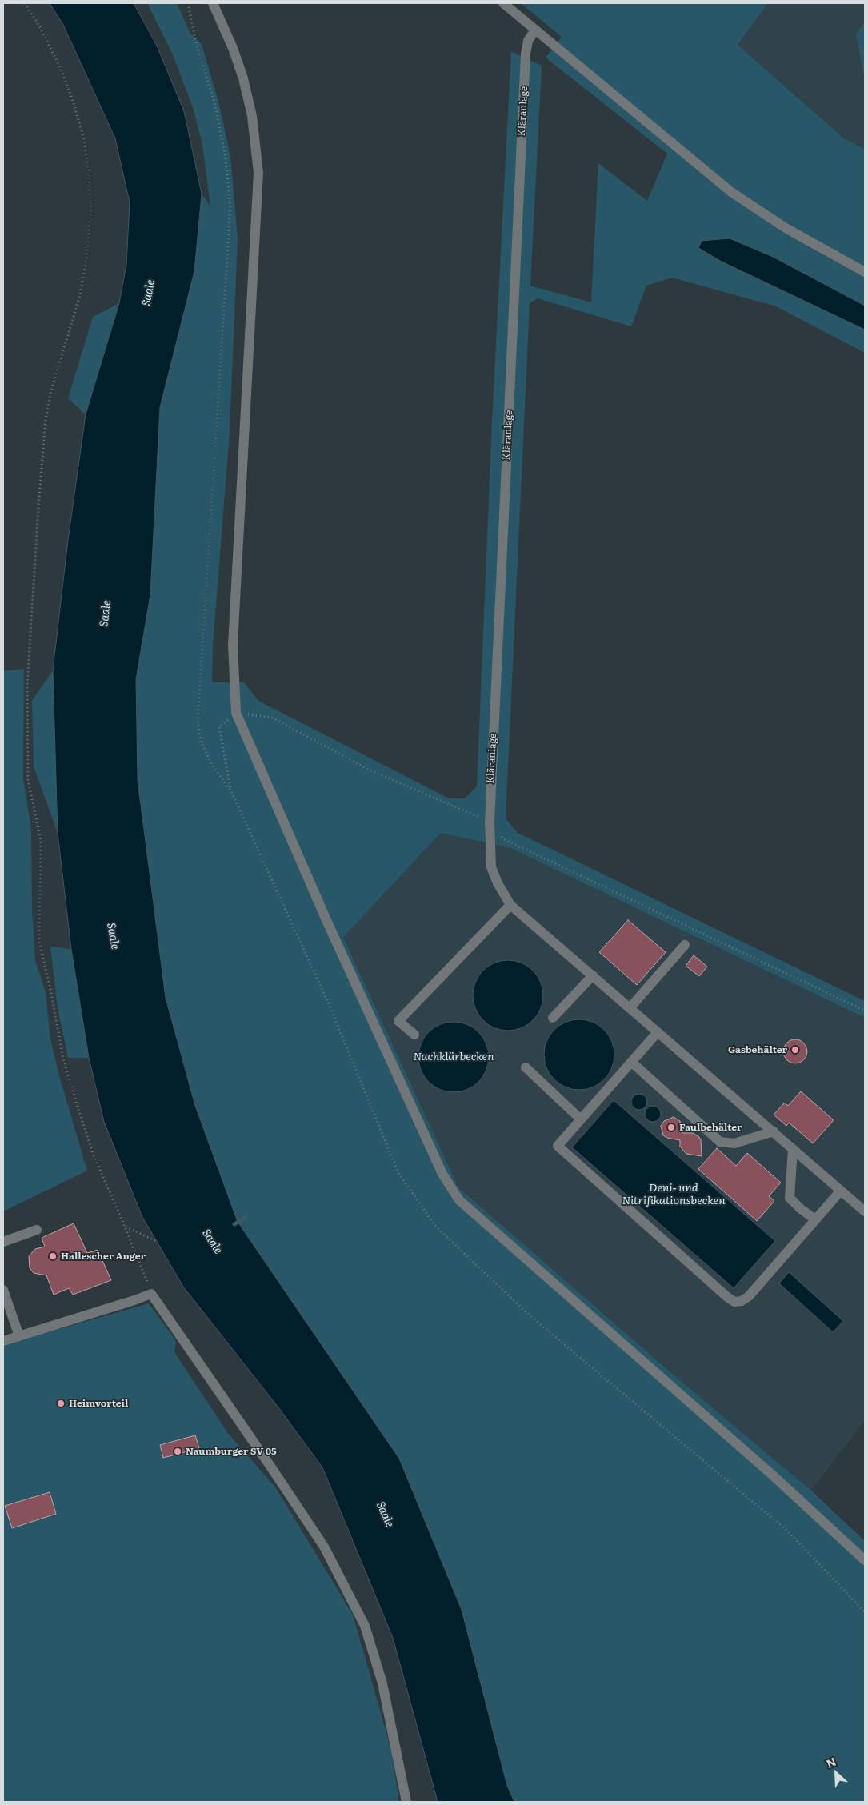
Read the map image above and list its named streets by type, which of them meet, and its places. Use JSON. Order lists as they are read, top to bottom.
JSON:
{
  "streets": {
    "street": ["Kläranlage"]
  },
  "water": ["Saale", "Nachklärbecken", "Deni- und Nitrifikationsbecken"],
  "places": [
    "Gasbehälter",
    "Faulbehälter",
    "Hallescher Anger",
    "Heimvorteil",
    "Naumburger SV 05"
  ],
  "north": "top left"
}
